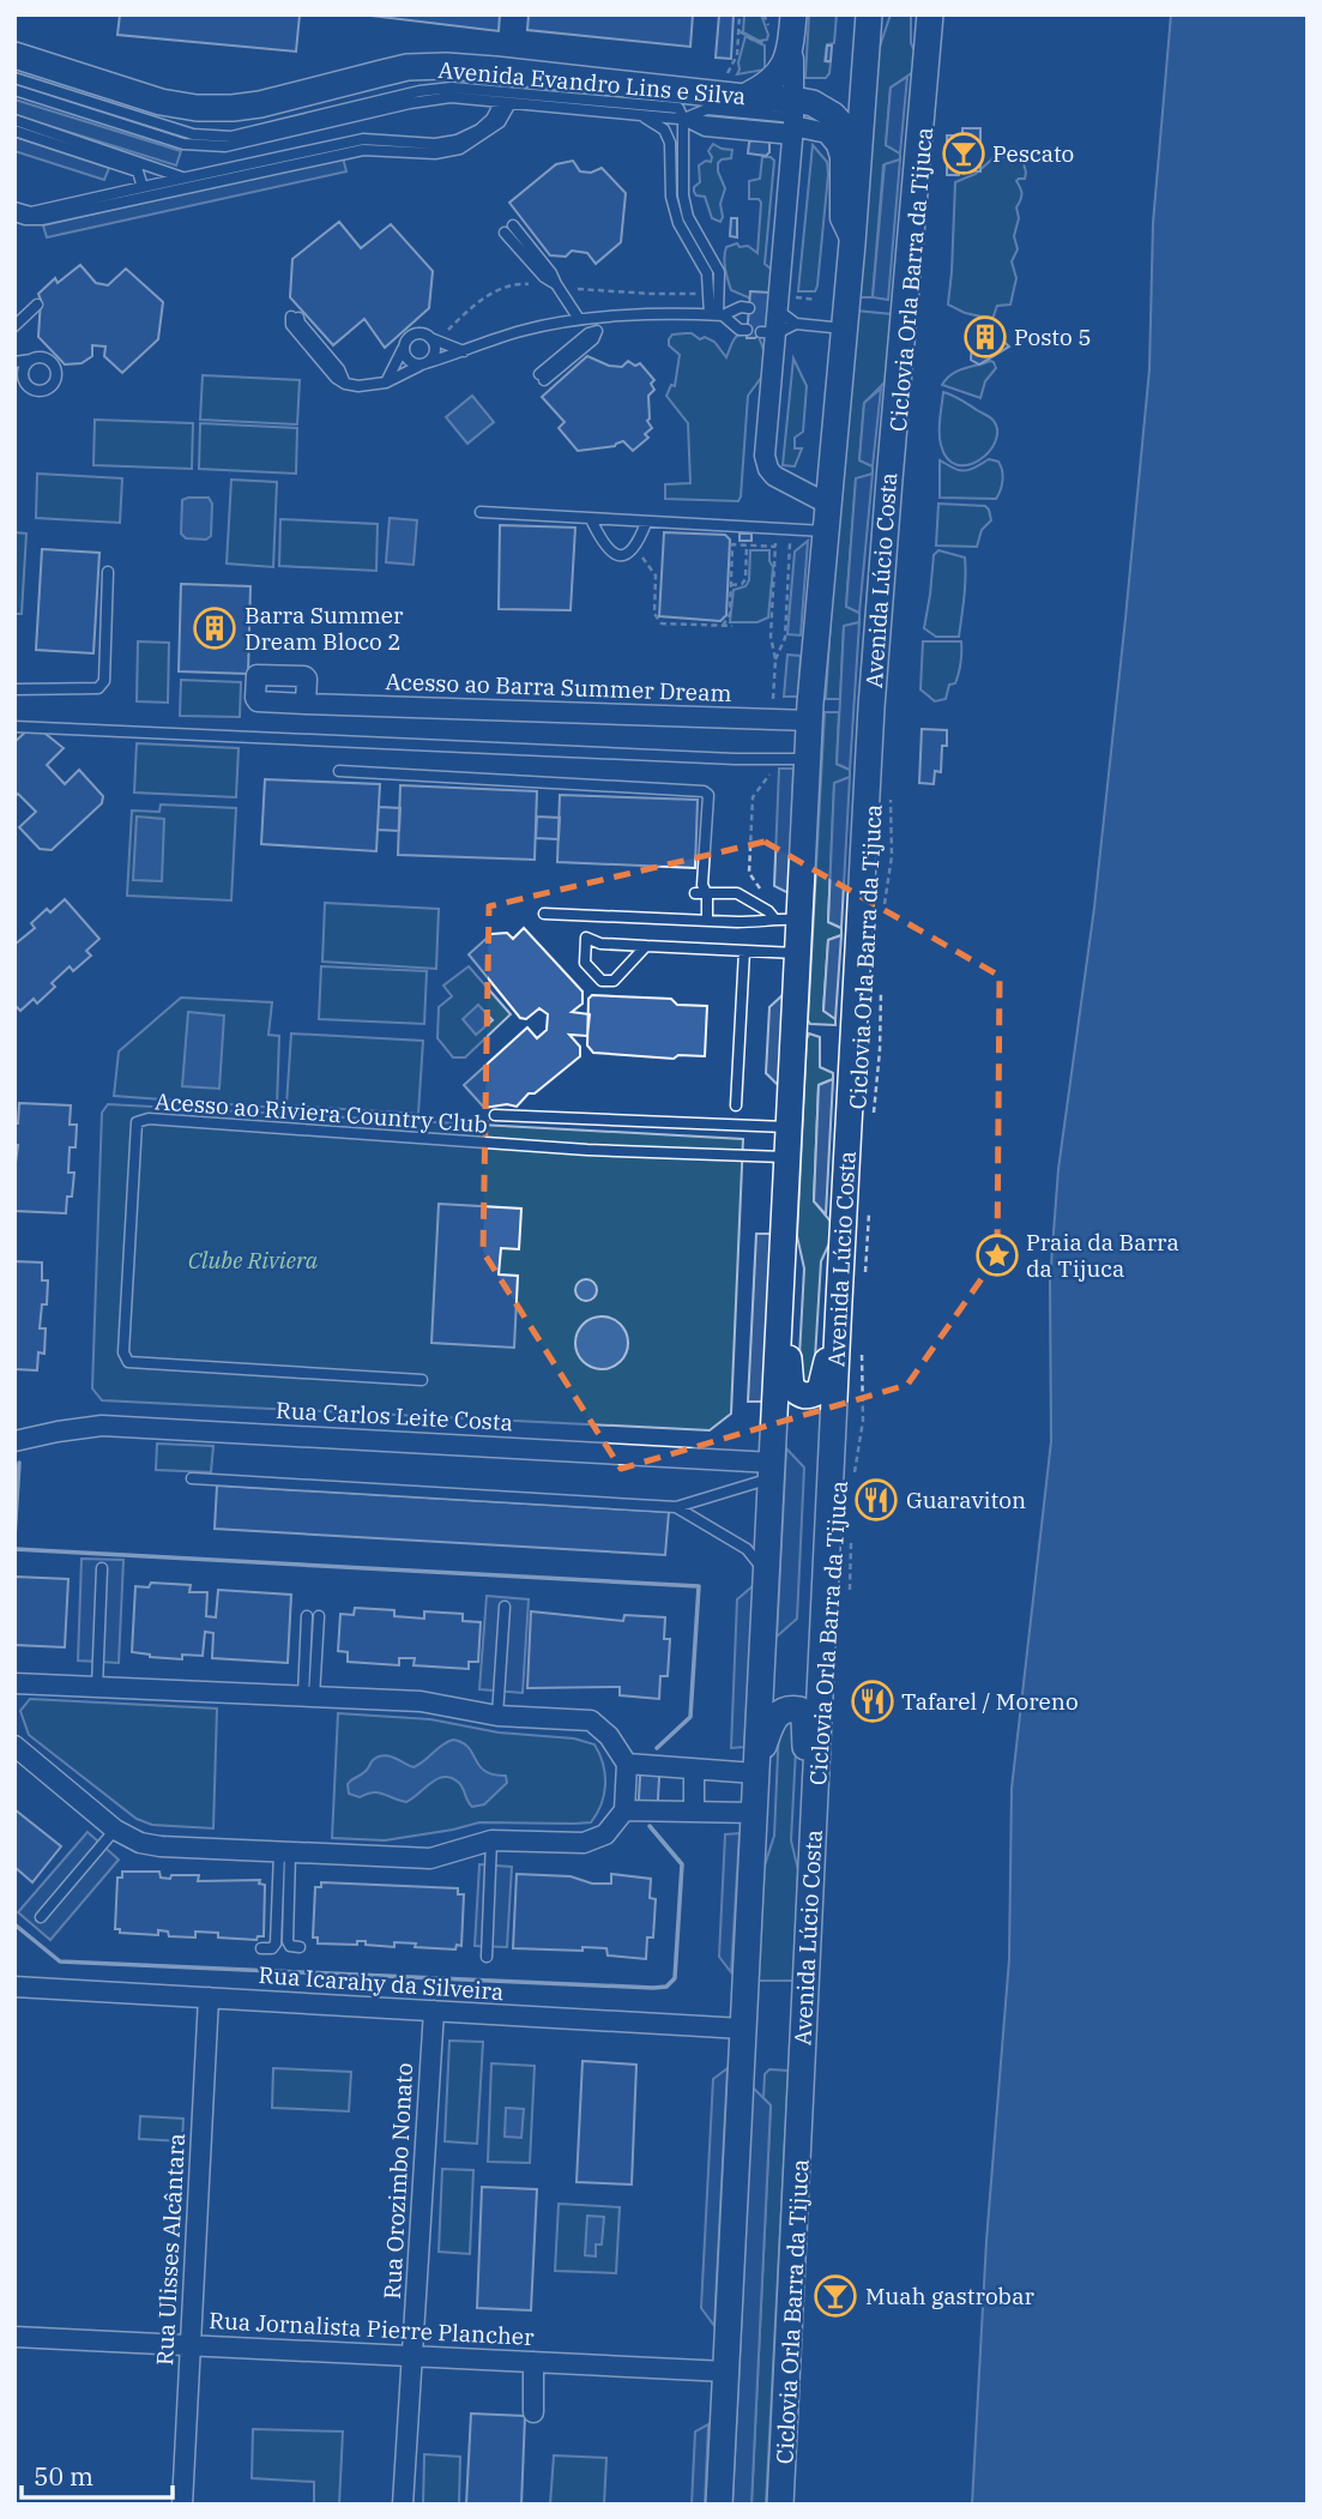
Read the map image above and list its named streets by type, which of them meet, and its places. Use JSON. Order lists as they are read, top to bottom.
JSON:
{
  "streets": {
    "main road": ["Avenida Evandro Lins e Silva", "Avenida Lúcio Costa"],
    "street": [
      "Acesso ao Barra Summer Dream",
      "Rua Carlos Leite Costa",
      "Rua Icarahy da Silveira",
      "Rua Orozimbo Nonato",
      "Rua Ulisses Alcântara",
      "Rua Jornalista Pierre Plancher"
    ],
    "lane": ["Acesso ao Riviera Country Club"],
    "path": ["Ciclovia Orla Barra da Tijuca"]
  },
  "crossings": [
    ["Rua Icarahy da Silveira", "Rua Orozimbo Nonato"],
    ["Rua Icarahy da Silveira", "Rua Ulisses Alcântara"],
    ["Rua Orozimbo Nonato", "Rua Jornalista Pierre Plancher"],
    ["Rua Ulisses Alcântara", "Rua Jornalista Pierre Plancher"]
  ],
  "parks": ["Clube Riviera"],
  "places": {
    "bar": ["Pescato", "Muah gastrobar"],
    "building": ["Posto 5", "Barra Summer Dream Bloco 2"],
    "place": ["Praia da Barra da Tijuca"],
    "restaurant": ["Guaraviton", "Tafarel / Moreno"]
  },
  "scale_bar": "50 m"
}
